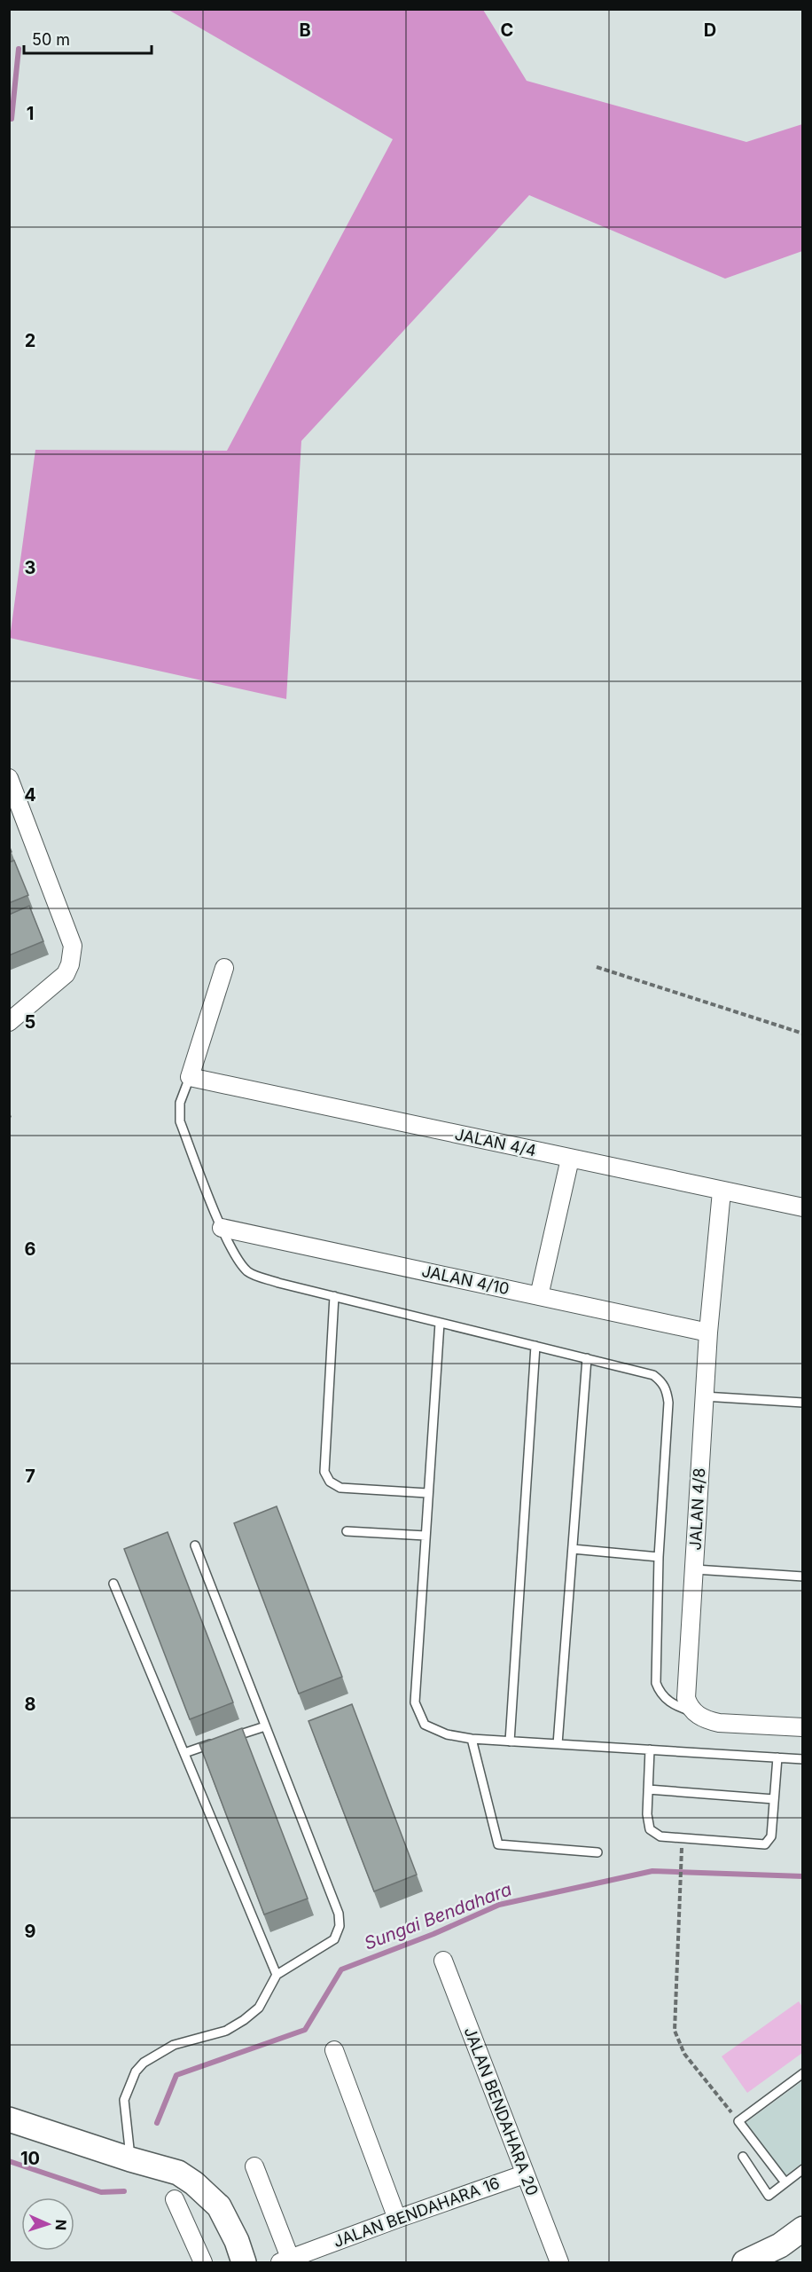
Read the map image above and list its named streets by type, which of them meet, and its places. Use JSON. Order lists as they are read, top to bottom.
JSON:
{
  "streets": {
    "street": [
      "JALAN 4/4",
      "JALAN 4/10",
      "JALAN 4/8",
      "JALAN BENDAHARA 20",
      "JALAN BENDAHARA 16"
    ]
  },
  "crossings": [
    ["JALAN 4/4", "JALAN 4/8"],
    ["JALAN 4/10", "JALAN 4/8"],
    ["JALAN BENDAHARA 20", "JALAN BENDAHARA 16"]
  ],
  "water": ["Sungai Bendahara"],
  "scale_bar": "50 m",
  "north": "right",
  "grid": {
    "columns": ["B", "C", "D"],
    "rows": [
      "1",
      "2",
      "3",
      "4",
      "5",
      "6",
      "7",
      "8",
      "9",
      "10"
    ]
  }
}
